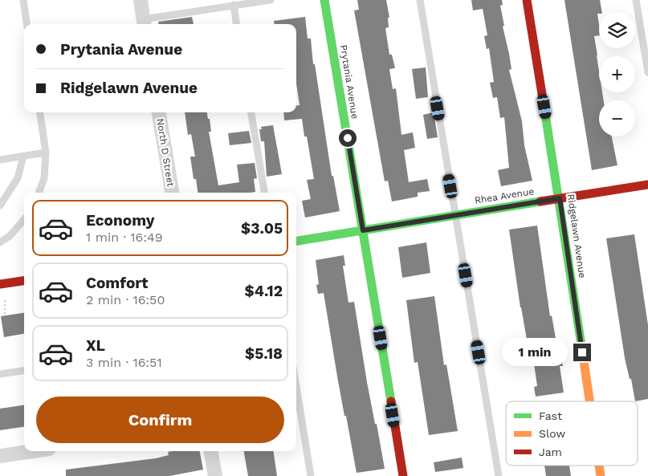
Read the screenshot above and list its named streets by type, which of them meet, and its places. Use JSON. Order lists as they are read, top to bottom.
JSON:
{
  "streets": {
    "street": [
      "Prytania Avenue",
      "North D Street",
      "Rhea Avenue",
      "Ridgelawn Avenue"
    ]
  },
  "crossings": [
    ["Prytania Avenue", "Rhea Avenue"],
    ["Rhea Avenue", "Ridgelawn Avenue"]
  ],
  "legend": ["Fast", "Slow", "Jam"],
  "page": {
    "map_buttons": ["+", "−"],
    "banner": ["Prytania Avenue", "Ridgelawn Avenue"],
    "list": [
      {
        "name": "Economy",
        "note": "1 min · 16:49",
        "value": "$3.05"
      },
      {
        "name": "Comfort",
        "note": "2 min · 16:50",
        "value": "$4.12"
      },
      {
        "name": "XL",
        "note": "3 min · 16:51",
        "value": "$5.18"
      }
    ],
    "bubble": "1 min",
    "buttons": "Confirm"
  }
}
